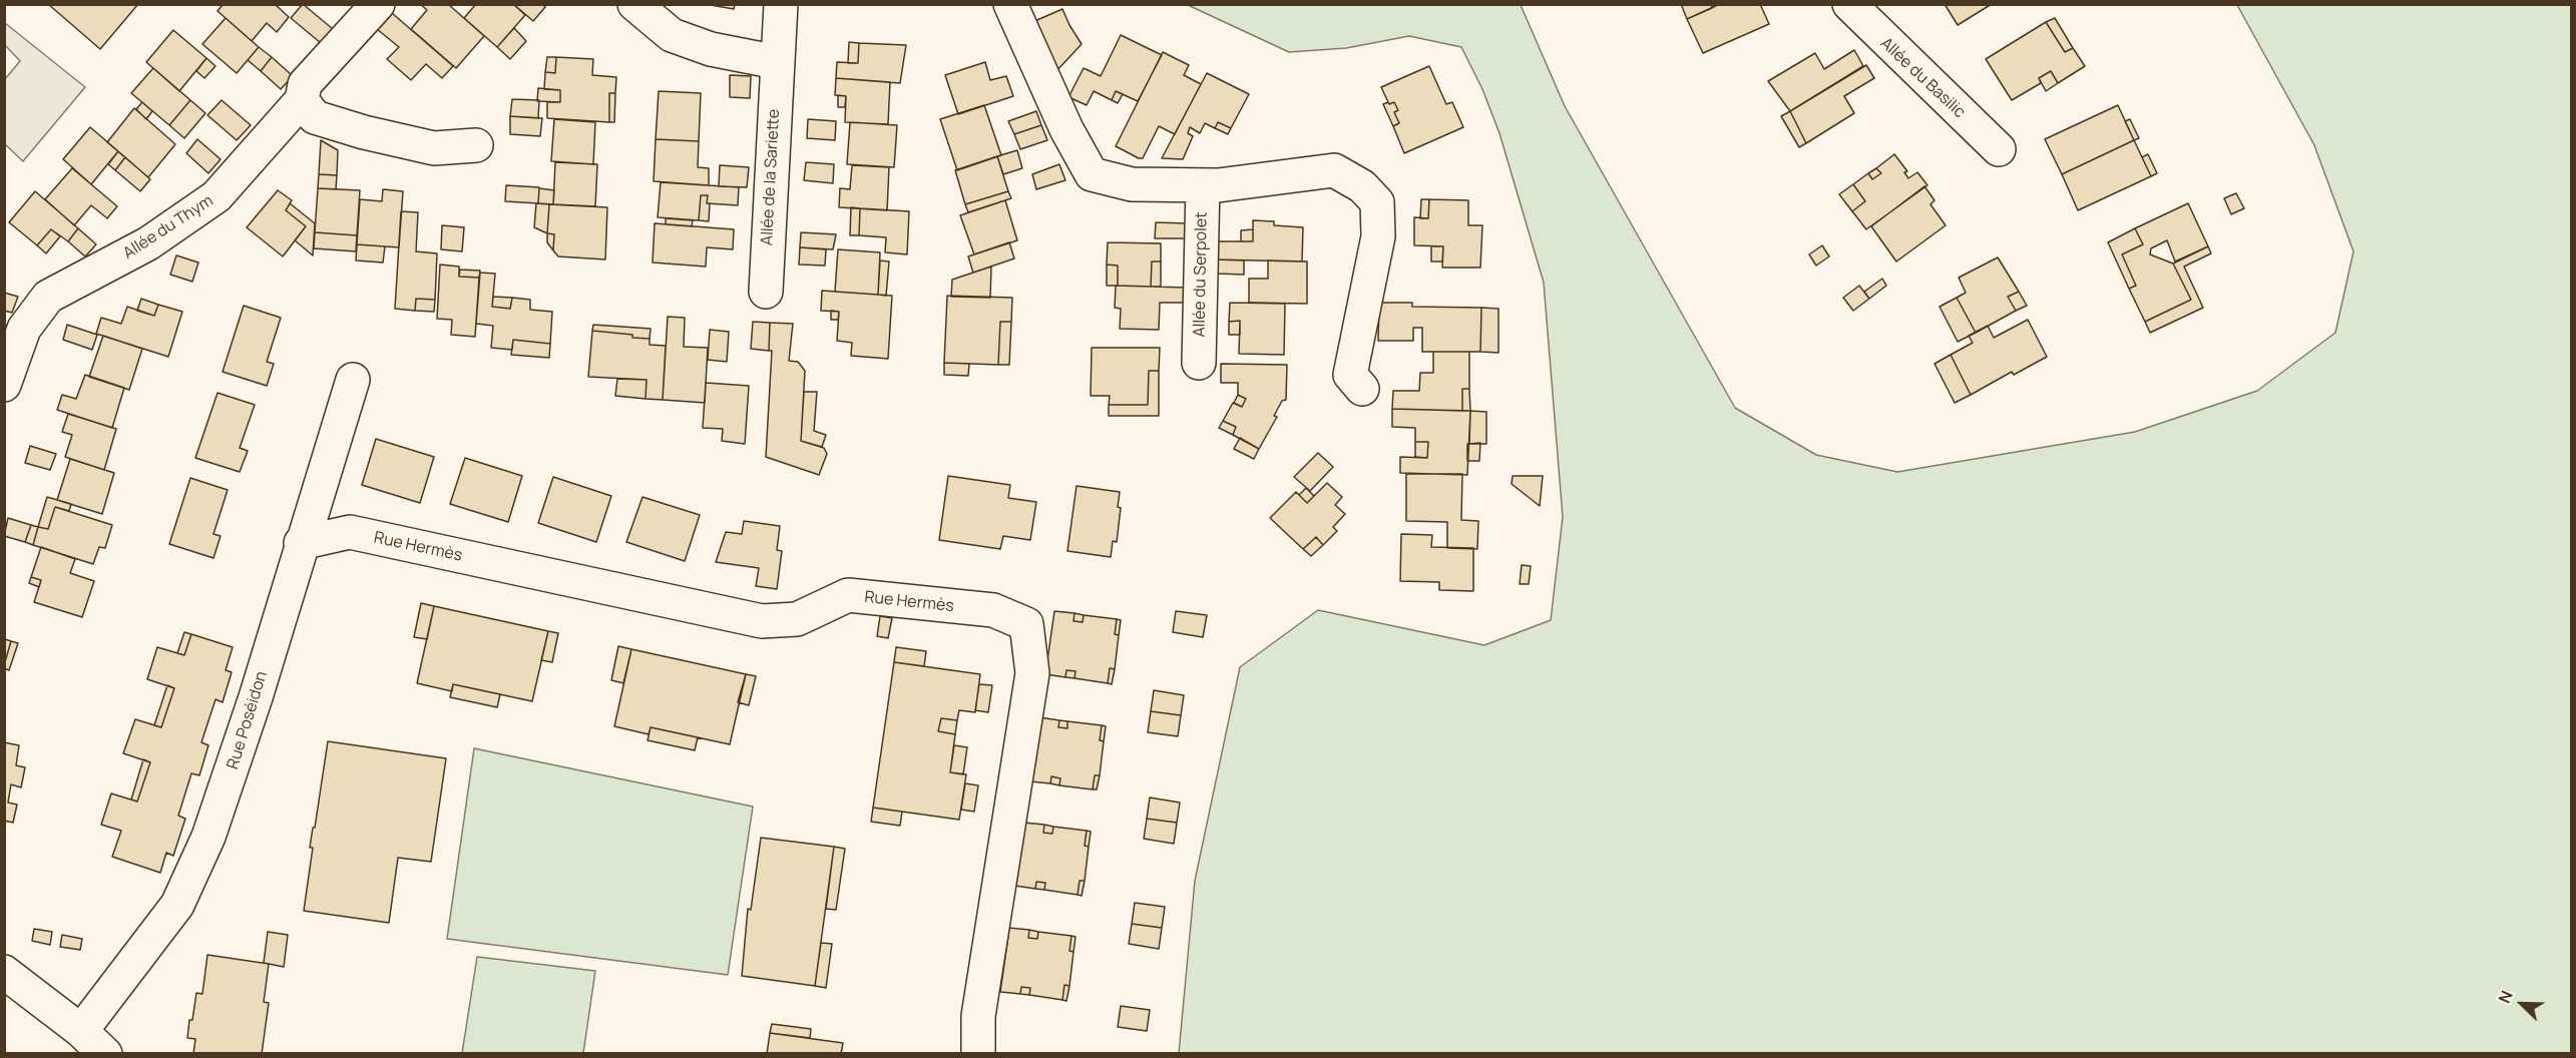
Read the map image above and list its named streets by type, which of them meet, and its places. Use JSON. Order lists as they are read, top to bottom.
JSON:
{
  "streets": {
    "street": [
      "Allée du Basilic",
      "Allée de la Sariette",
      "Allée du Thym",
      "Allée du Serpolet",
      "Rue Hermès",
      "Rue Poséidon"
    ]
  },
  "crossings": [
    ["Rue Hermès", "Rue Poséidon"]
  ],
  "north": "top left"
}
